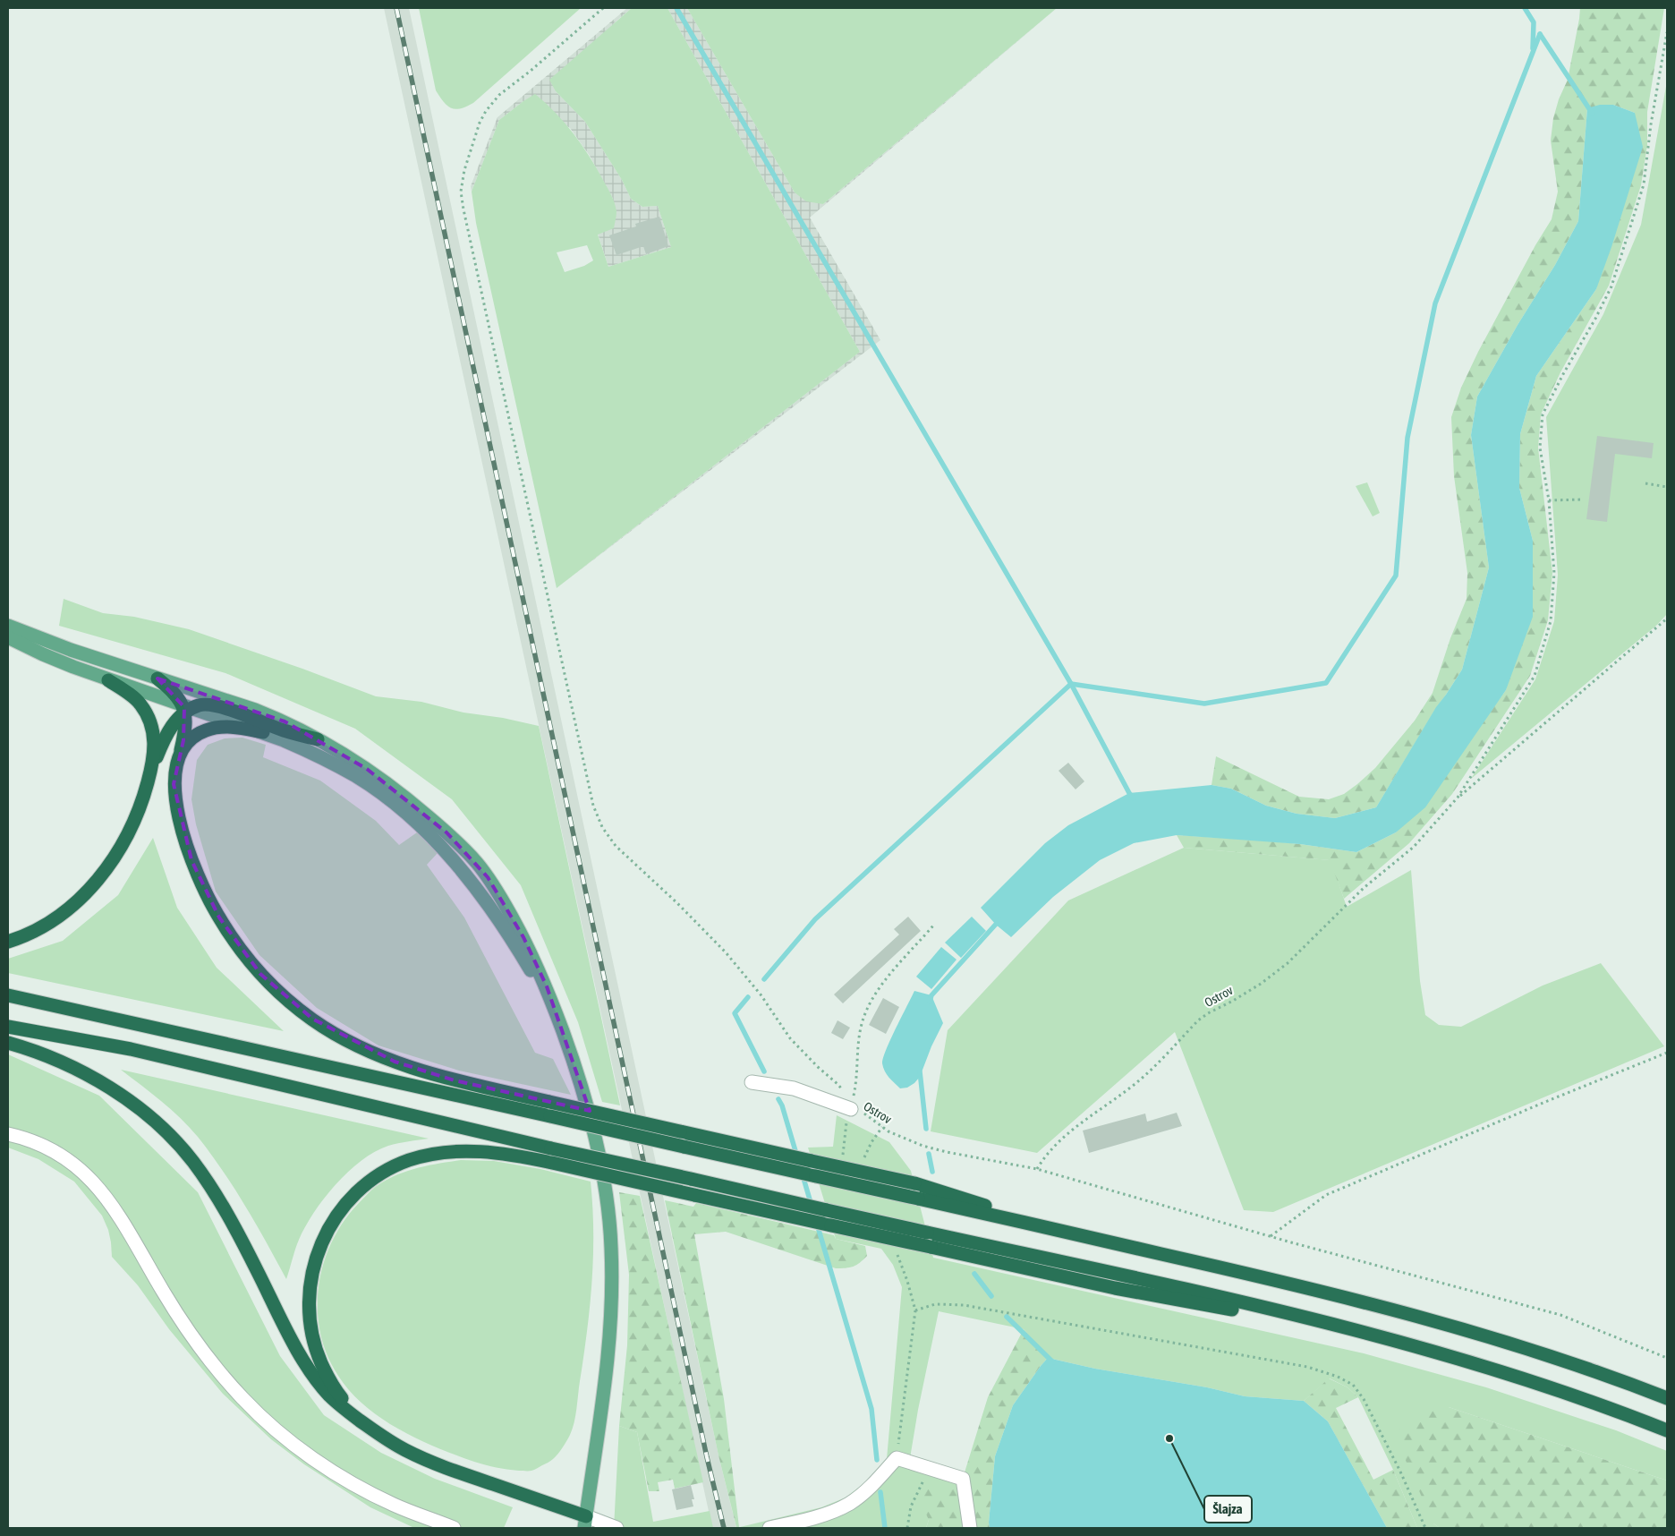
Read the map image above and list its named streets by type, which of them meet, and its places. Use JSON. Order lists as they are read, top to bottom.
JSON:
{
  "streets": {
    "path": ["Ostrov"]
  },
  "places": ["Šlajza"]
}
